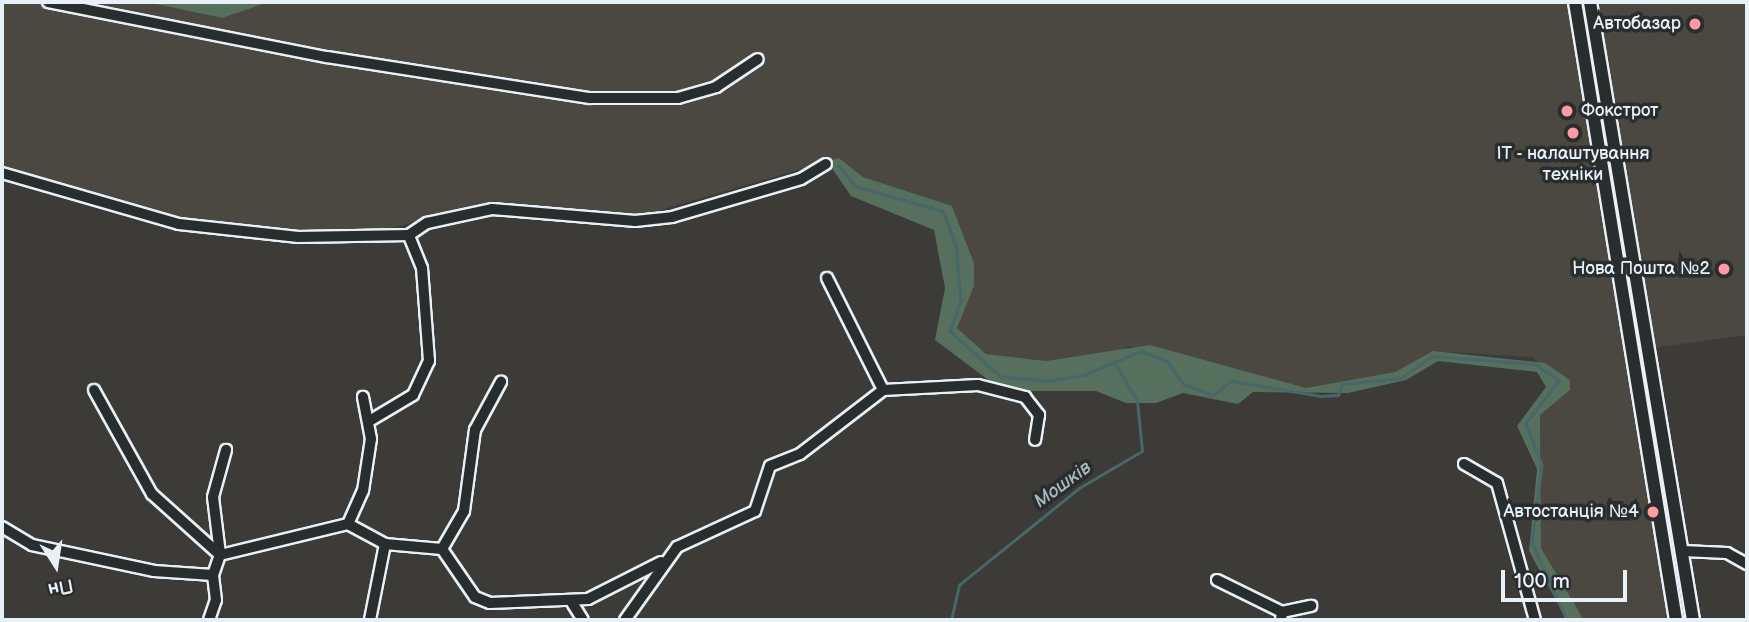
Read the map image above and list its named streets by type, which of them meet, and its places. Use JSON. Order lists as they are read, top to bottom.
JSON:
{
  "water": ["Мошків"],
  "places": [
    "Автобазар",
    "Фокстрот",
    "ІТ - налаштування техніки",
    "Нова Пошта №2",
    "Автостанція №4"
  ],
  "scale_bar": "100 m",
  "north": "bottom"
}
